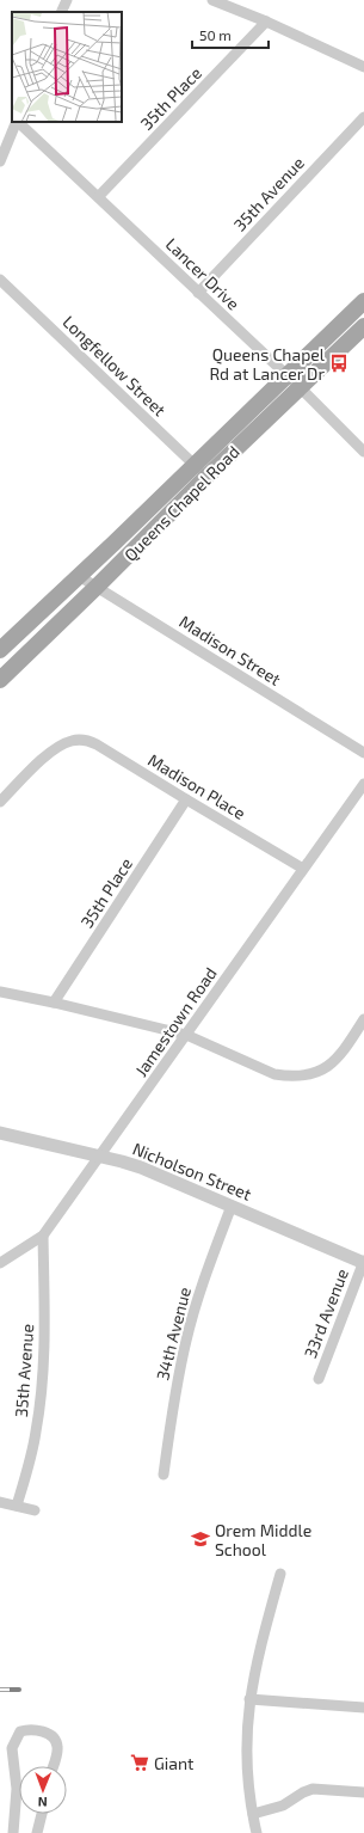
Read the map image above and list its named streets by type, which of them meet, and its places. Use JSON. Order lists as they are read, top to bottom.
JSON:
{
  "streets": {
    "main road": ["Queens Chapel Road"],
    "street": [
      "35th Place",
      "35th Avenue",
      "Lancer Drive",
      "Longfellow Street",
      "Madison Street",
      "Madison Place",
      "Jamestown Road",
      "Nicholson Street",
      "33rd Avenue",
      "34th Avenue"
    ]
  },
  "crossings": [
    ["35th Place", "Lancer Drive"],
    ["35th Place", "Madison Place"],
    ["35th Avenue", "Lancer Drive"],
    ["35th Avenue", "Jamestown Road"],
    ["Lancer Drive", "Queens Chapel Road"],
    ["Longfellow Street", "Queens Chapel Road"],
    ["Queens Chapel Road", "Madison Street"],
    ["Madison Place", "Jamestown Road"],
    ["Jamestown Road", "Nicholson Street"],
    ["Nicholson Street", "33rd Avenue"],
    ["Nicholson Street", "34th Avenue"]
  ],
  "places": {
    "bus stop": ["Queens Chapel Rd at Lancer Dr"],
    "school or university": ["Orem Middle School"],
    "supermarket": ["Giant"]
  },
  "scale_bar": "50 m",
  "north": "bottom"
}
